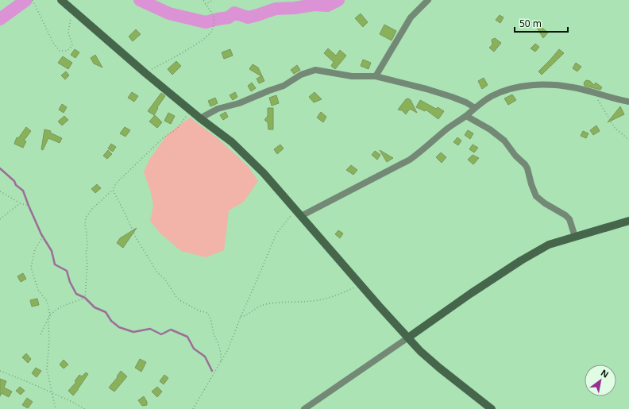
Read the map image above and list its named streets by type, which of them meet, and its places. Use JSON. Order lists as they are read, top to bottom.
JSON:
{
  "scale_bar": "50 m",
  "north": "top right"
}
